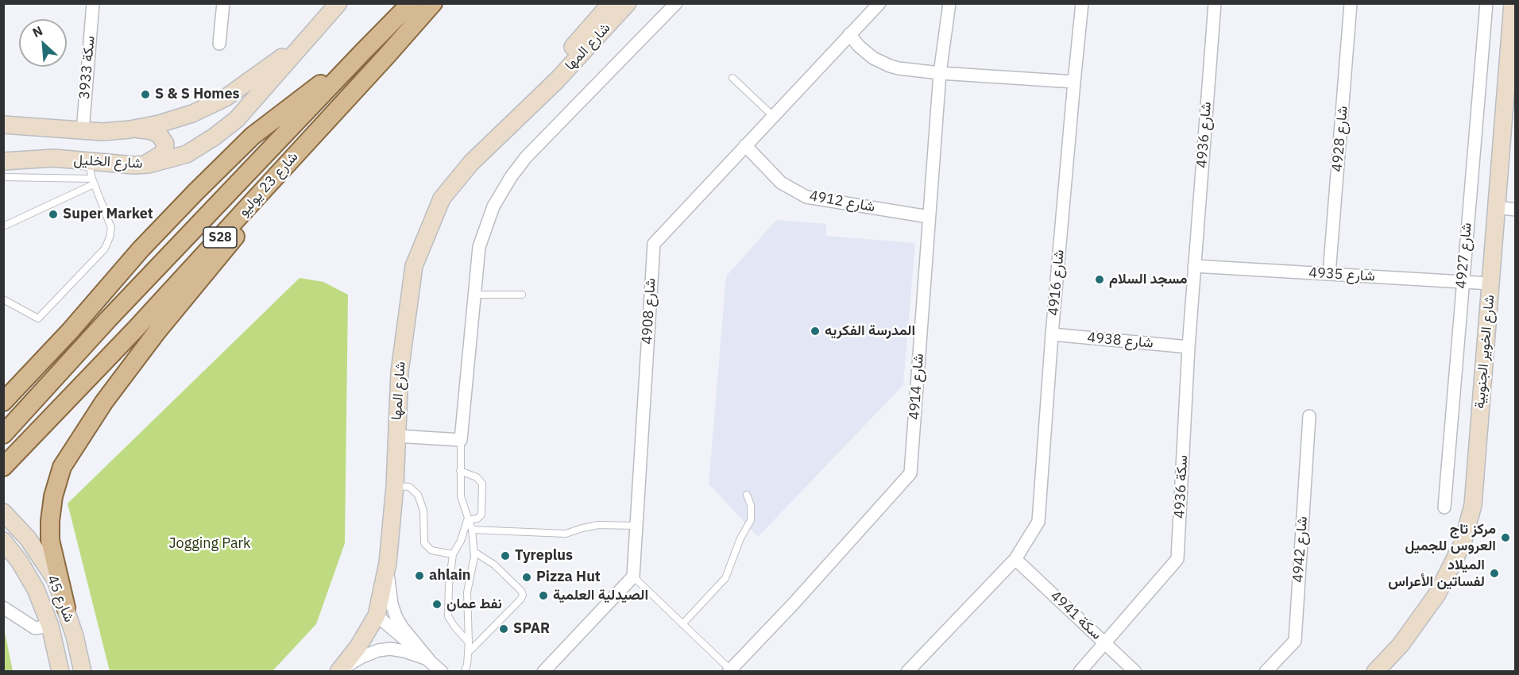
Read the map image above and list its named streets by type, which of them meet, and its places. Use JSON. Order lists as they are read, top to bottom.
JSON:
{
  "streets": {
    "main road": ["شارع 23 يوليو", "S28"],
    "street": [
      "شارع المها",
      "سكة 3933",
      "4936 شارع",
      "4928 شارع",
      "شارع الخليل",
      "4912 شارع",
      "شارع 4927",
      "4935 شارع",
      "4916 شارع",
      "4908 شارع",
      "شارع 4938",
      "شارع الخوير الجنوبية",
      "4914 شارع",
      "سكة 4936",
      "4942 شارع",
      "شارع 45",
      "سكة 4941"
    ]
  },
  "crossings": [
    ["سكة 3933", "شارع الخليل"],
    ["4936 شارع", "4935 شارع"],
    ["4936 شارع", "سكة 4936"],
    ["4928 شارع", "4935 شارع"],
    ["4912 شارع", "4908 شارع"],
    ["4912 شارع", "4914 شارع"],
    ["شارع 4927", "4935 شارع"],
    ["4935 شارع", "شارع الخوير الجنوبية"],
    ["4935 شارع", "سكة 4936"],
    ["4916 شارع", "شارع 4938"],
    ["4916 شارع", "سكة 4941"],
    ["شارع 4938", "سكة 4936"],
    ["سكة 4936", "سكة 4941"]
  ],
  "parks": ["Jogging Park"],
  "places": [
    "S & S Homes",
    "Super Market",
    "مسجد السلام",
    "المدرسة الفكريه",
    "مركز تاج العروس للجميل",
    "Tyreplus",
    "الميلاد لفساتين الأعراس",
    "ahlain",
    "Pizza Hut",
    "الصيدلية العلمية",
    "نفط عمان",
    "SPAR"
  ],
  "north": "top left"
}
